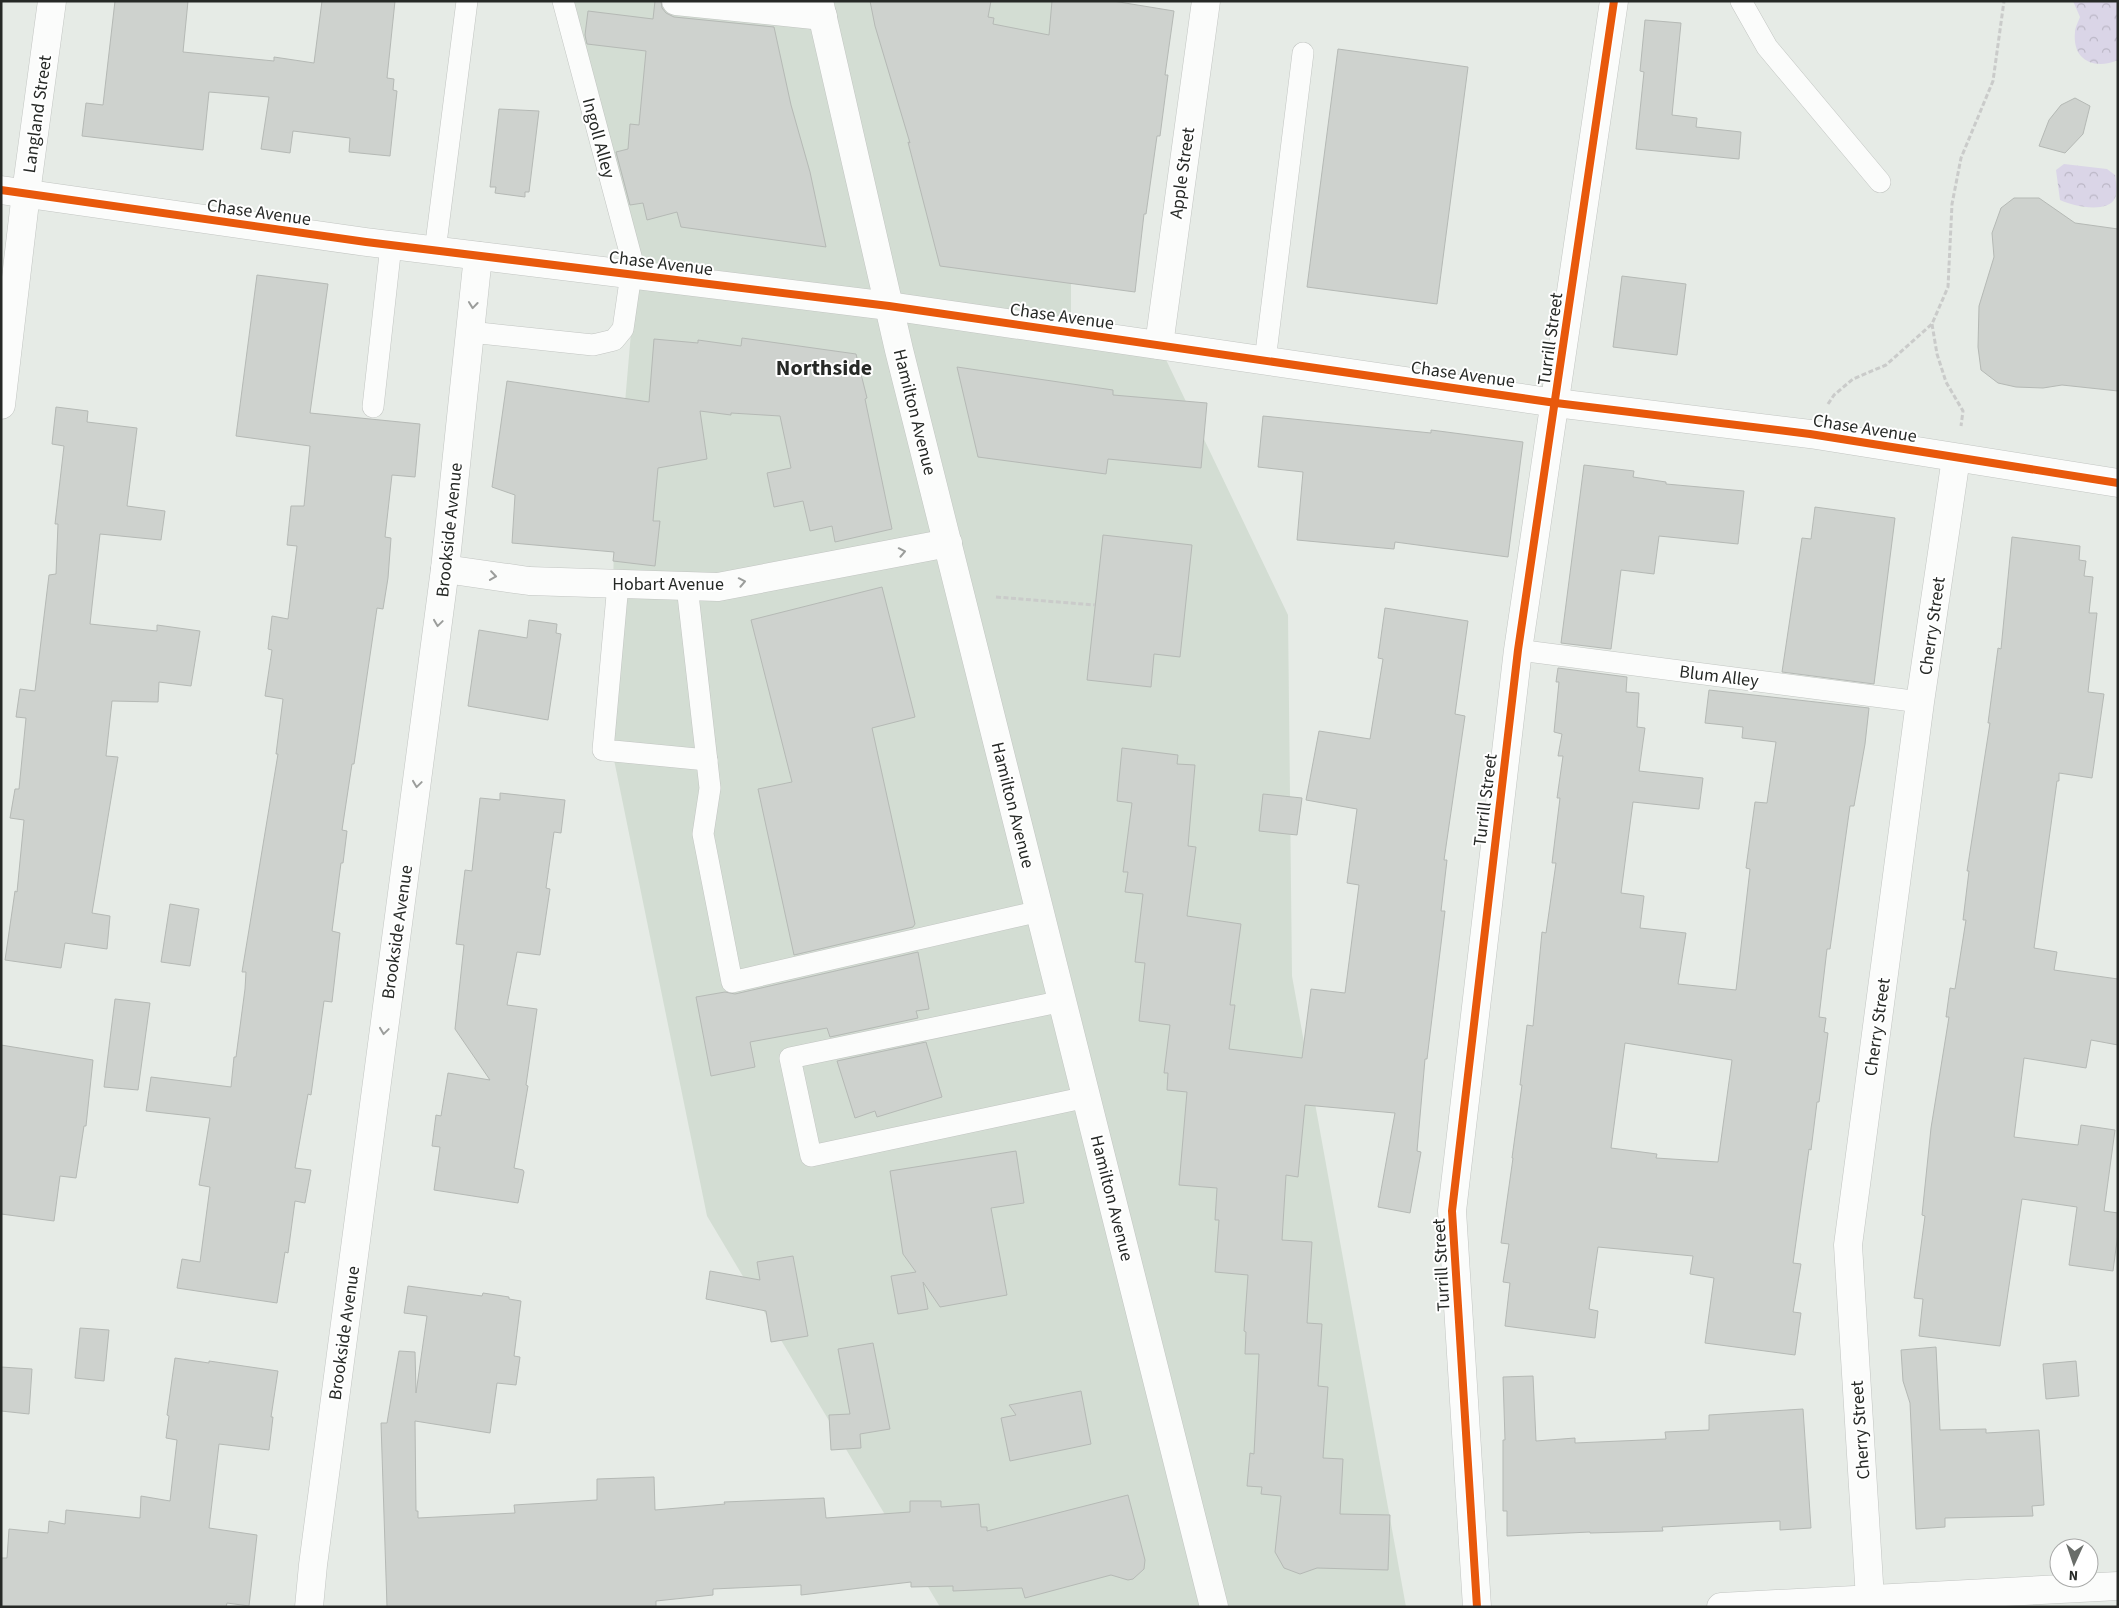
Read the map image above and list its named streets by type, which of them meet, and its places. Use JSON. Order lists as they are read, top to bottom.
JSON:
{
  "streets": {
    "street": [
      "Langland Street",
      "Apple Street",
      "Chase Avenue",
      "Turrill Street",
      "Hamilton Avenue",
      "Brookside Avenue",
      "Hobart Avenue",
      "Cherry Street"
    ],
    "lane": ["Ingoll Alley", "Blum Alley"]
  },
  "crossings": [
    ["Langland Street", "Chase Avenue"],
    ["Ingoll Alley", "Chase Avenue"],
    ["Apple Street", "Chase Avenue"],
    ["Chase Avenue", "Turrill Street"],
    ["Chase Avenue", "Hamilton Avenue"],
    ["Chase Avenue", "Brookside Avenue"],
    ["Chase Avenue", "Cherry Street"],
    ["Turrill Street", "Blum Alley"],
    ["Hamilton Avenue", "Hobart Avenue"],
    ["Brookside Avenue", "Hobart Avenue"],
    ["Cherry Street", "Blum Alley"]
  ],
  "one_way": ["Brookside Avenue", "Hobart Avenue"],
  "districts": ["Northside"],
  "north": "bottom"
}
